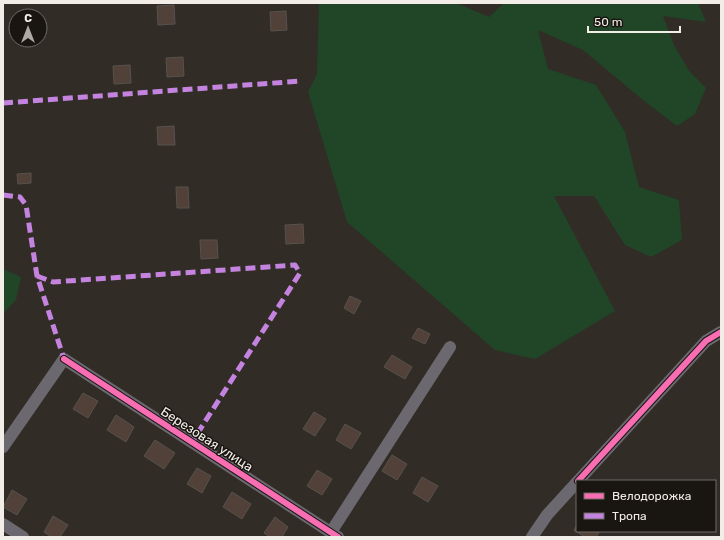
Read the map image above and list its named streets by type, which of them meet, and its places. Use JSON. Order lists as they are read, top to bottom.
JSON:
{
  "streets": {
    "street": ["Березовая улица"]
  },
  "legend": ["Велодорожка", "Тропа"],
  "scale_bar": "50 m",
  "north": "top"
}
